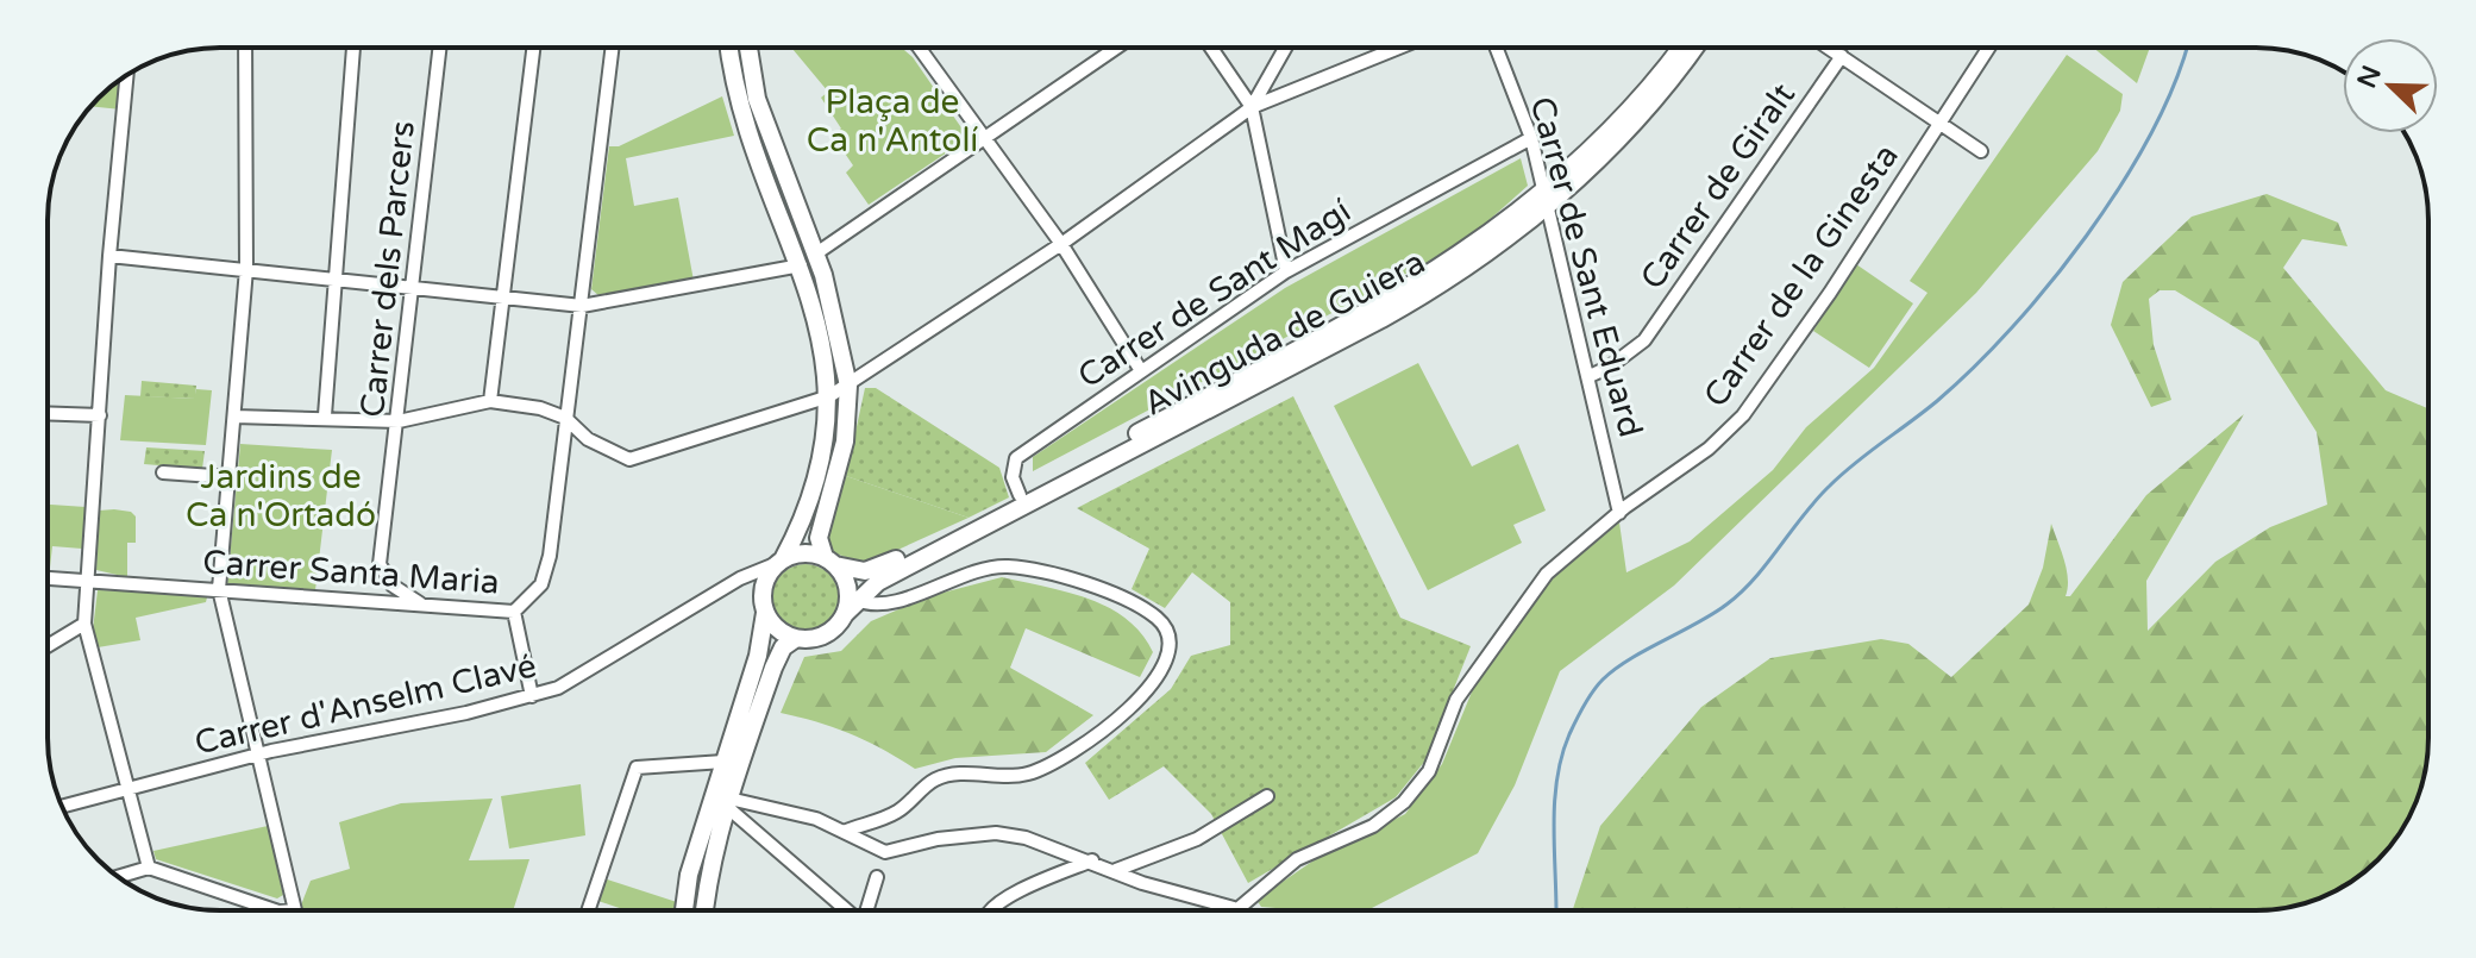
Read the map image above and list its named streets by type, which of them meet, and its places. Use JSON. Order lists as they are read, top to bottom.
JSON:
{
  "streets": {
    "main road": ["Avinguda de Guiera"],
    "street": [
      "Carrer de Giralt",
      "Carrer de Sant Eduard",
      "Carrer dels Parcers",
      "Carrer de la Ginesta",
      "Carrer de Sant Magí",
      "Carrer Santa Maria",
      "Carrer d'Anselm Clavé"
    ]
  },
  "crossings": [
    ["Carrer de Giralt", "Carrer de Sant Eduard"],
    ["Carrer de Sant Eduard", "Carrer de la Ginesta"],
    ["Carrer de Sant Eduard", "Carrer de Sant Magí"],
    ["Carrer de Sant Eduard", "Avinguda de Guiera"],
    ["Carrer dels Parcers", "Carrer Santa Maria"],
    ["Carrer de Sant Magí", "Avinguda de Guiera"],
    ["Avinguda de Guiera", "Carrer d'Anselm Clavé"]
  ],
  "parks": ["Plaça de Ca n'Antolí", "Jardins de Ca n'Ortadó"],
  "north": "top left"
}
